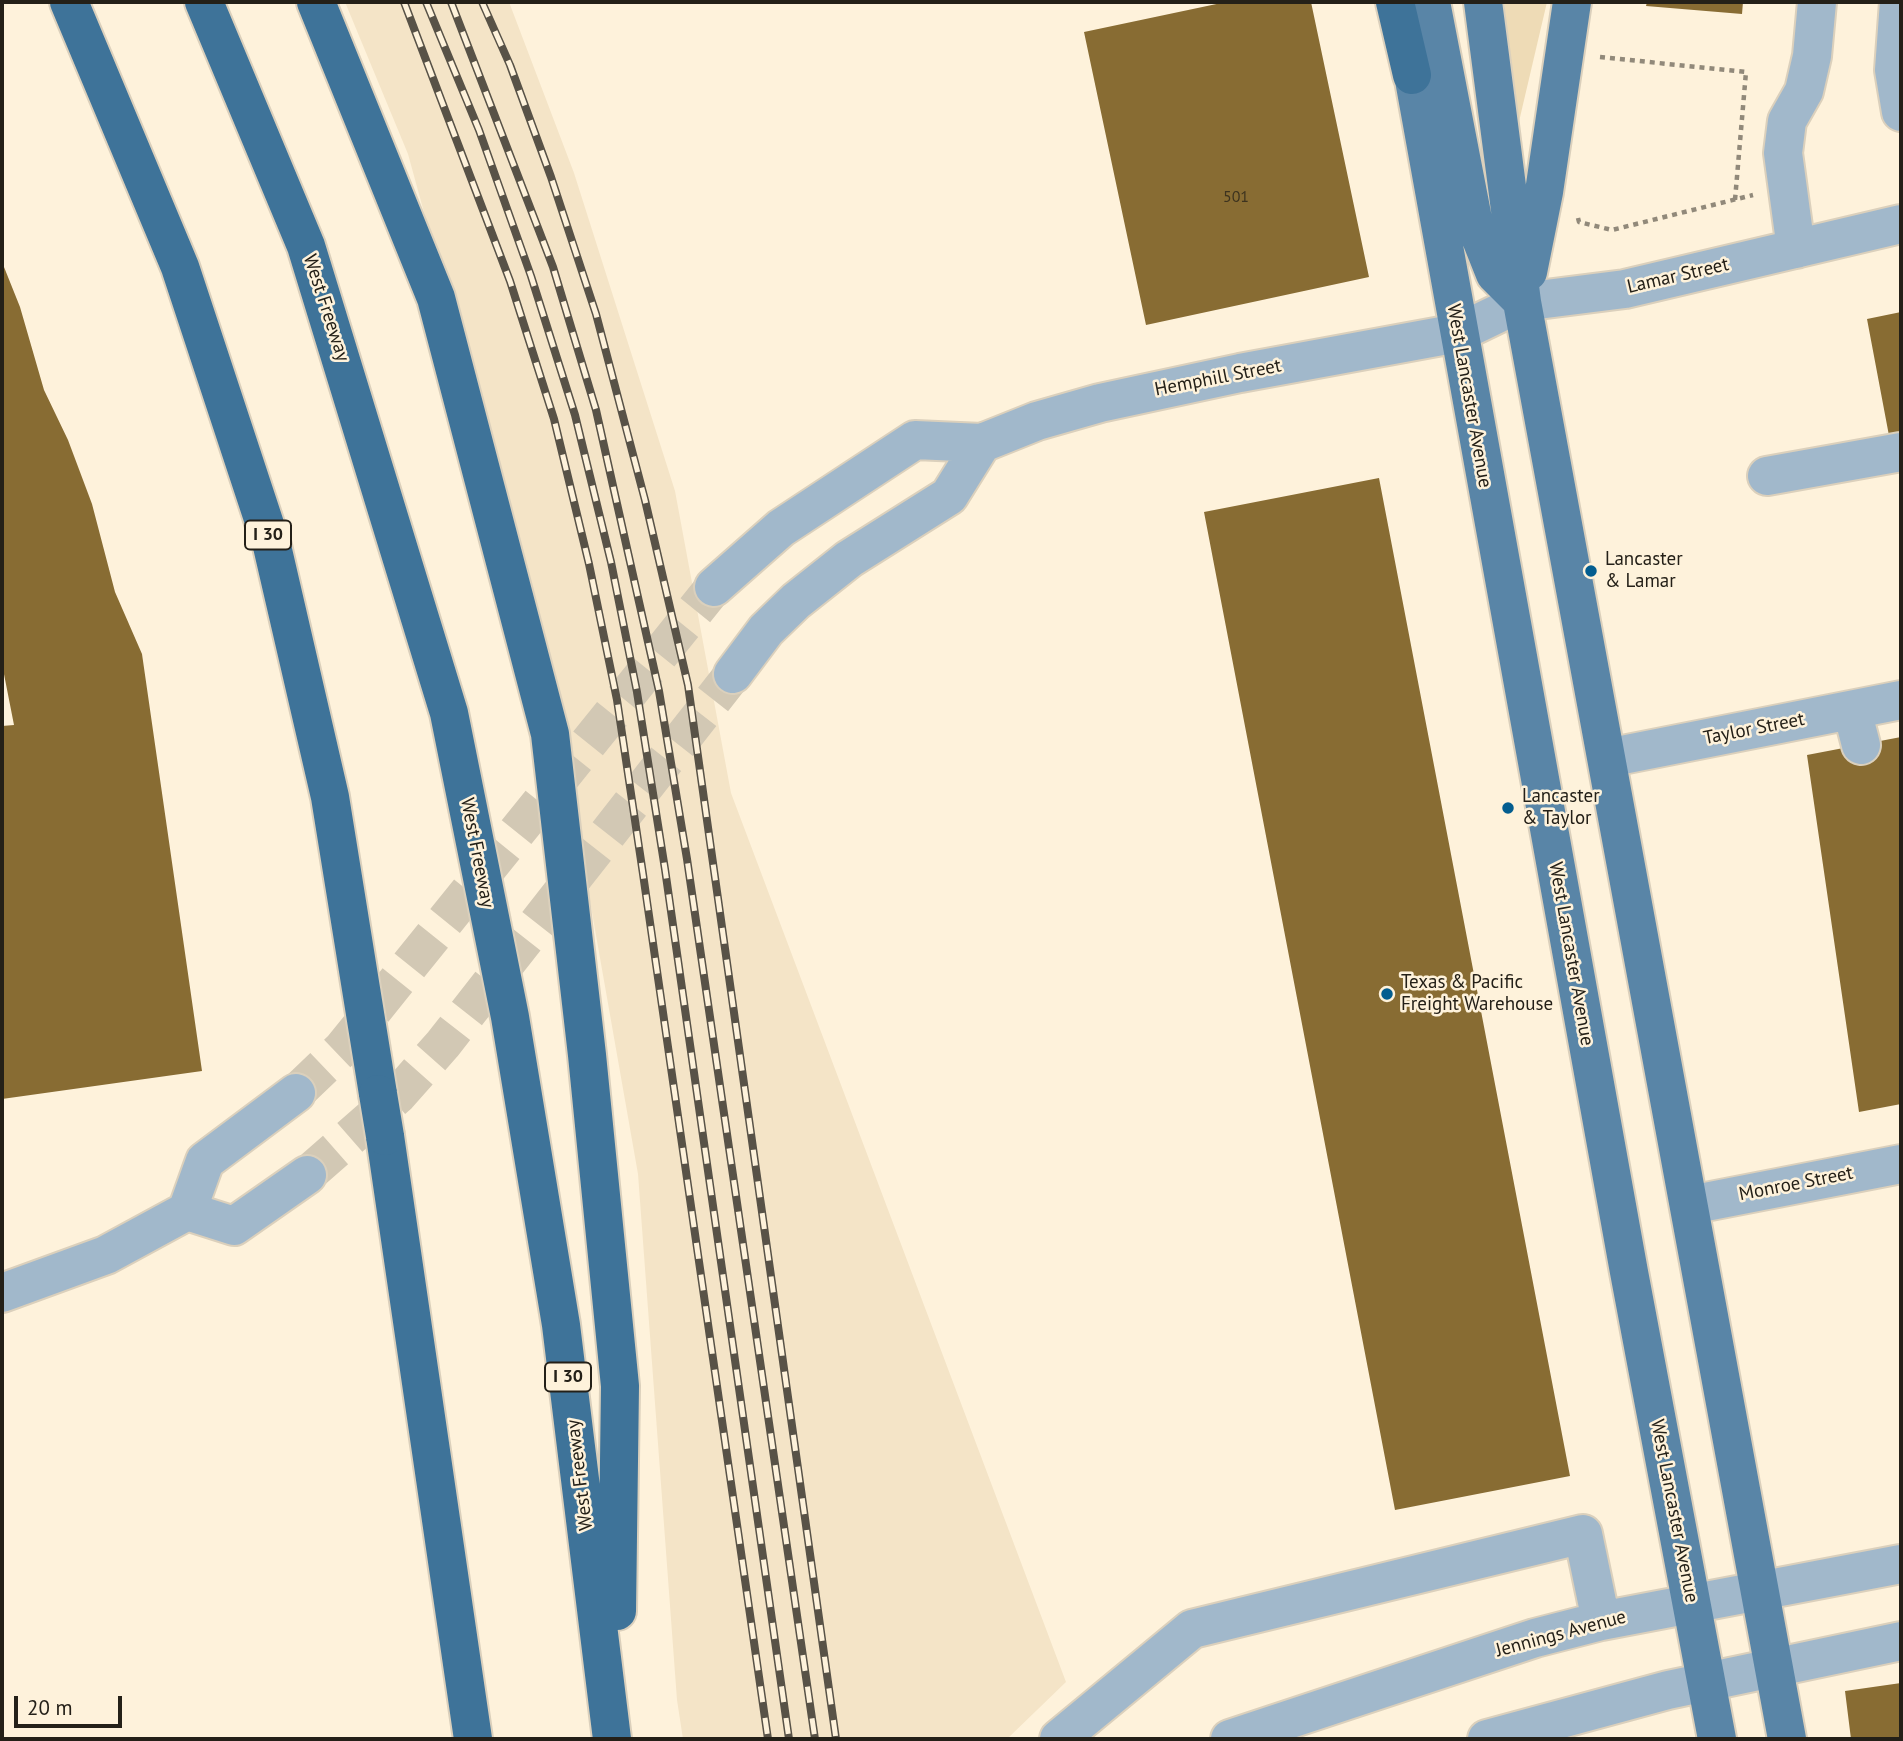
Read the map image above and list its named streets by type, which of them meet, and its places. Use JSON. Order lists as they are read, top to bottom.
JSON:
{
  "streets": {
    "highway": ["West Freeway", "I 30"],
    "main road": ["West Lancaster Avenue"],
    "street": [
      "Lamar Street",
      "Hemphill Street",
      "Taylor Street",
      "Monroe Street",
      "Jennings Avenue"
    ]
  },
  "crossings": [
    ["Lamar Street", "Hemphill Street"],
    ["Lamar Street", "West Lancaster Avenue"],
    ["Hemphill Street", "West Lancaster Avenue"],
    ["West Lancaster Avenue", "Jennings Avenue"]
  ],
  "places": ["Lancaster & Lamar", "Lancaster & Taylor", "Texas & Pacific Freight Warehouse"],
  "house_numbers": ["501"],
  "scale_bar": "20 m"
}
